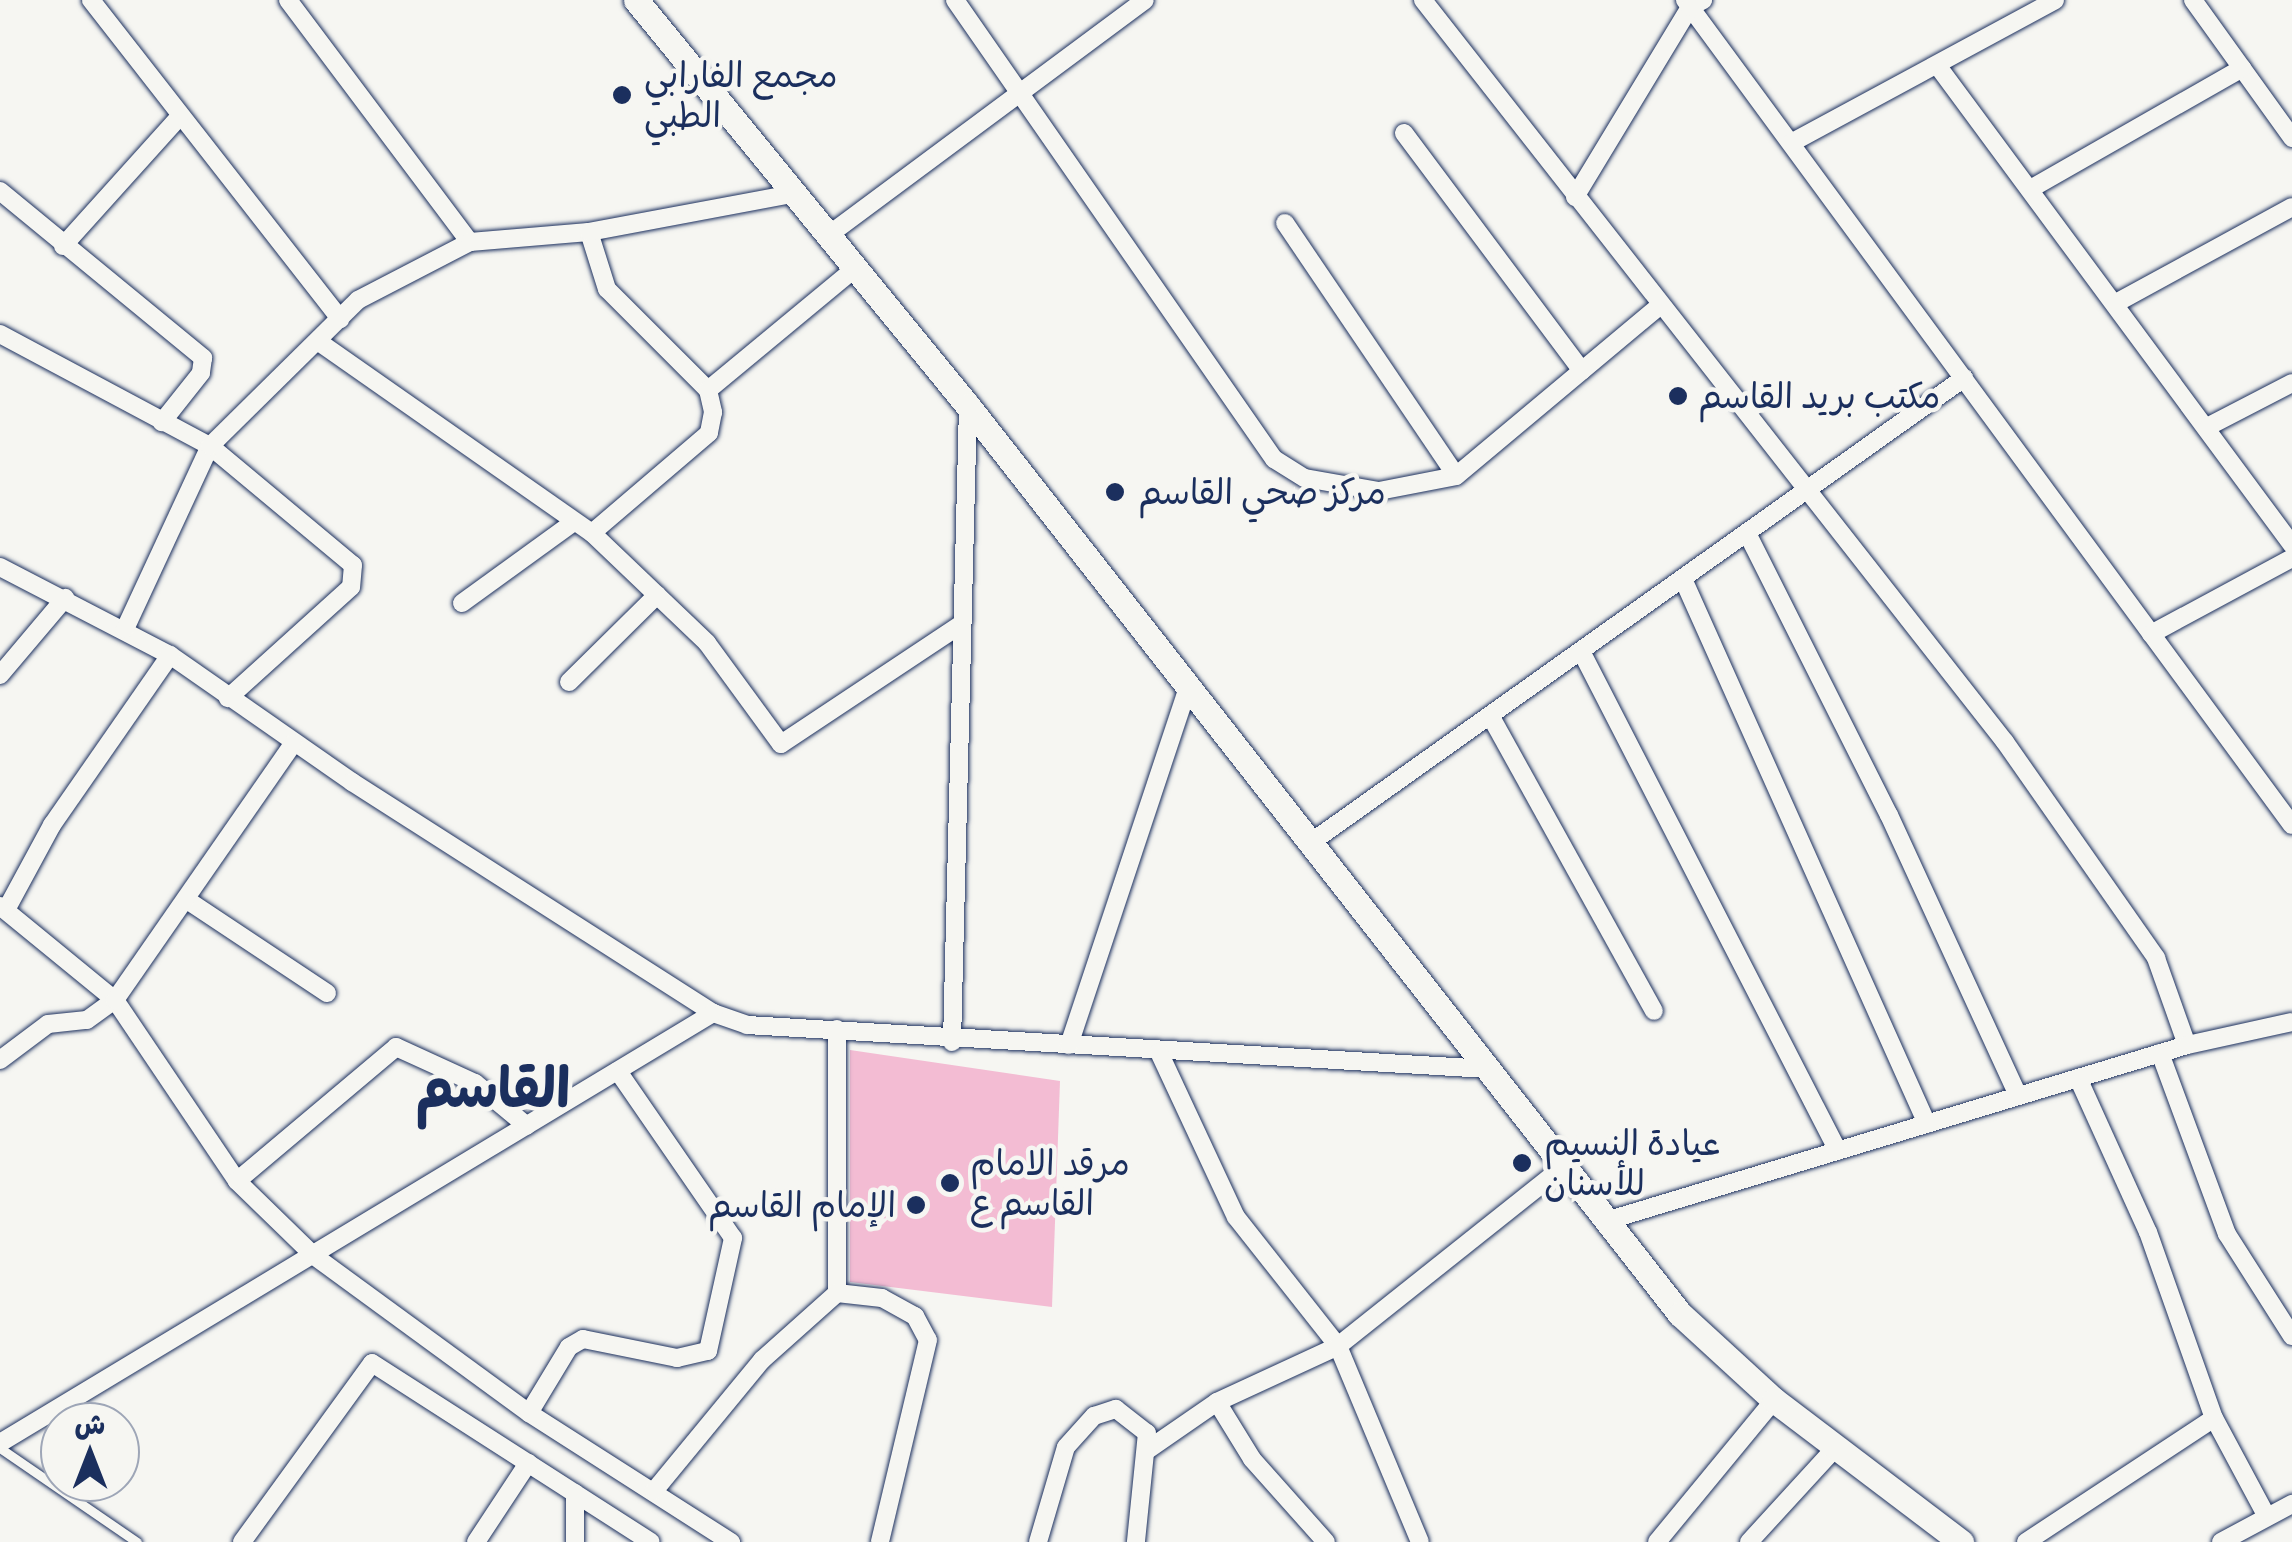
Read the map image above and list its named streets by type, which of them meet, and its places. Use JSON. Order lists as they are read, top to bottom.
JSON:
{
  "districts": ["القاسم"],
  "places": [
    "مجمع الفارابي الطبي",
    "مكتب بريد القاسم",
    "مركز صحي القاسم",
    "عيادة النسيم للأسنان",
    "مرقد الامام القاسم ع",
    "الإمام القاسم"
  ],
  "north": "top"
}
